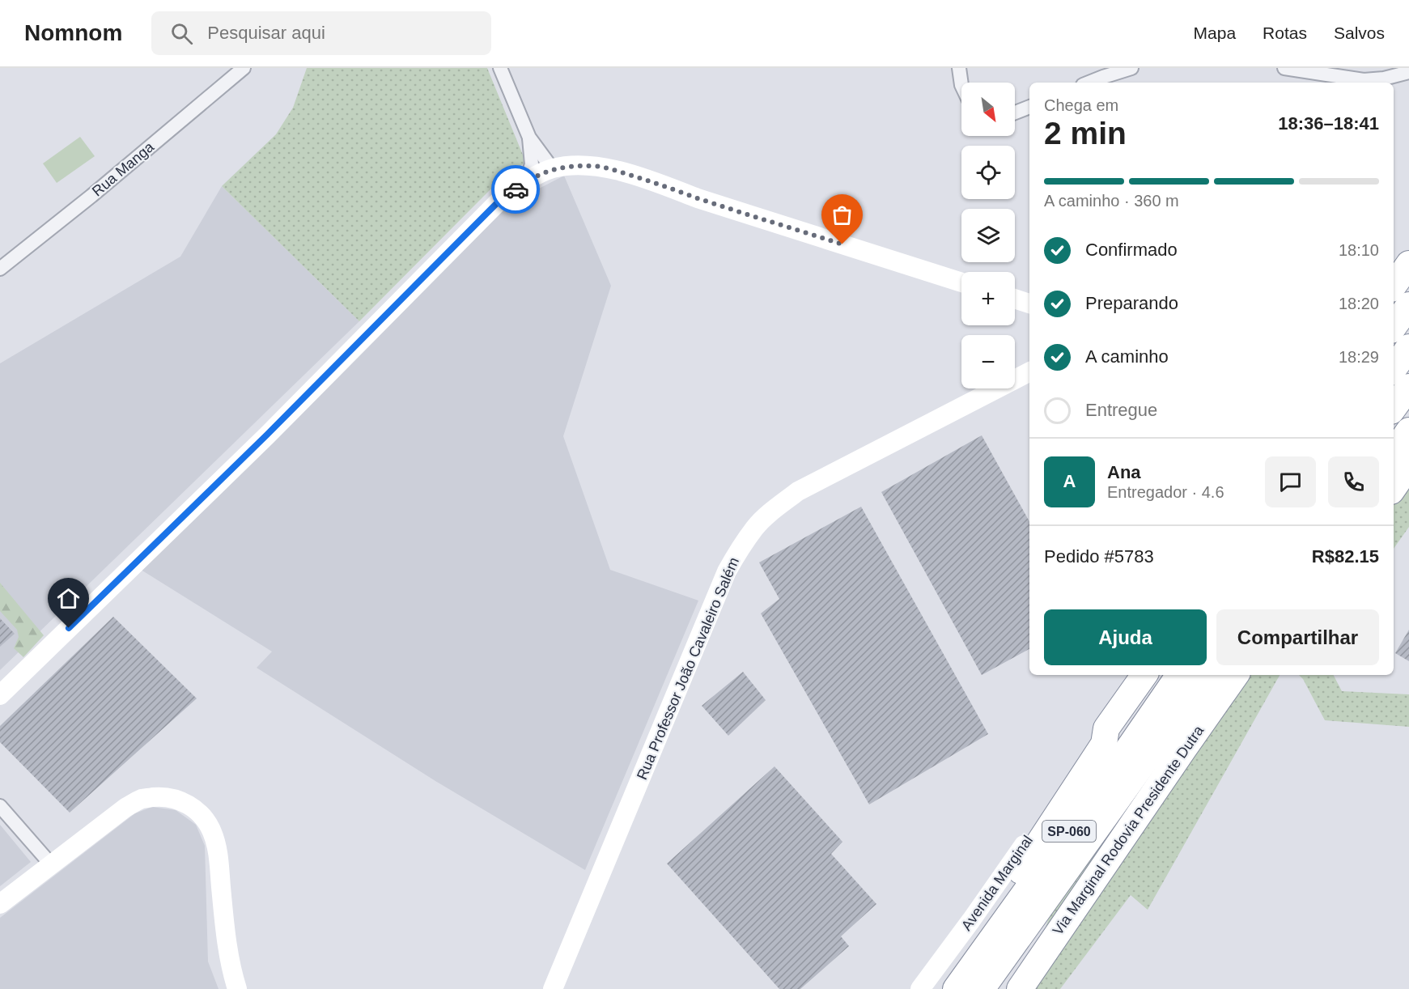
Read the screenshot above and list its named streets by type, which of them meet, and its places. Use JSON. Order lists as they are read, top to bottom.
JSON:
{
  "streets": {
    "highway": ["Via Marginal Rodovia Presidente Dutra", "SP-060"],
    "main road": ["Rua Professor João Cavaleiro Salém", "Avenida Marginal"],
    "street": ["Rua Manga"]
  },
  "north": "bottom right",
  "page": {
    "header": "Nomnom",
    "search": "Pesquisar aqui",
    "nav": ["Mapa", "Rotas", "Salvos"],
    "map_buttons": ["+", "−"],
    "heading": ["2 min", "Chega em", "18:36–18:41"],
    "panel": [
      "Ana",
      "Entregador · 4.6",
      "Pedido #5783",
      "R$82.15"
    ],
    "bar": "A caminho · 360 m",
    "list": [
      ["Confirmado", "18:10"],
      ["Preparando", "18:20"],
      ["A caminho", "18:29"],
      "Entregue"
    ],
    "round": "A",
    "buttons": ["Ajuda", "Compartilhar"]
  }
}
